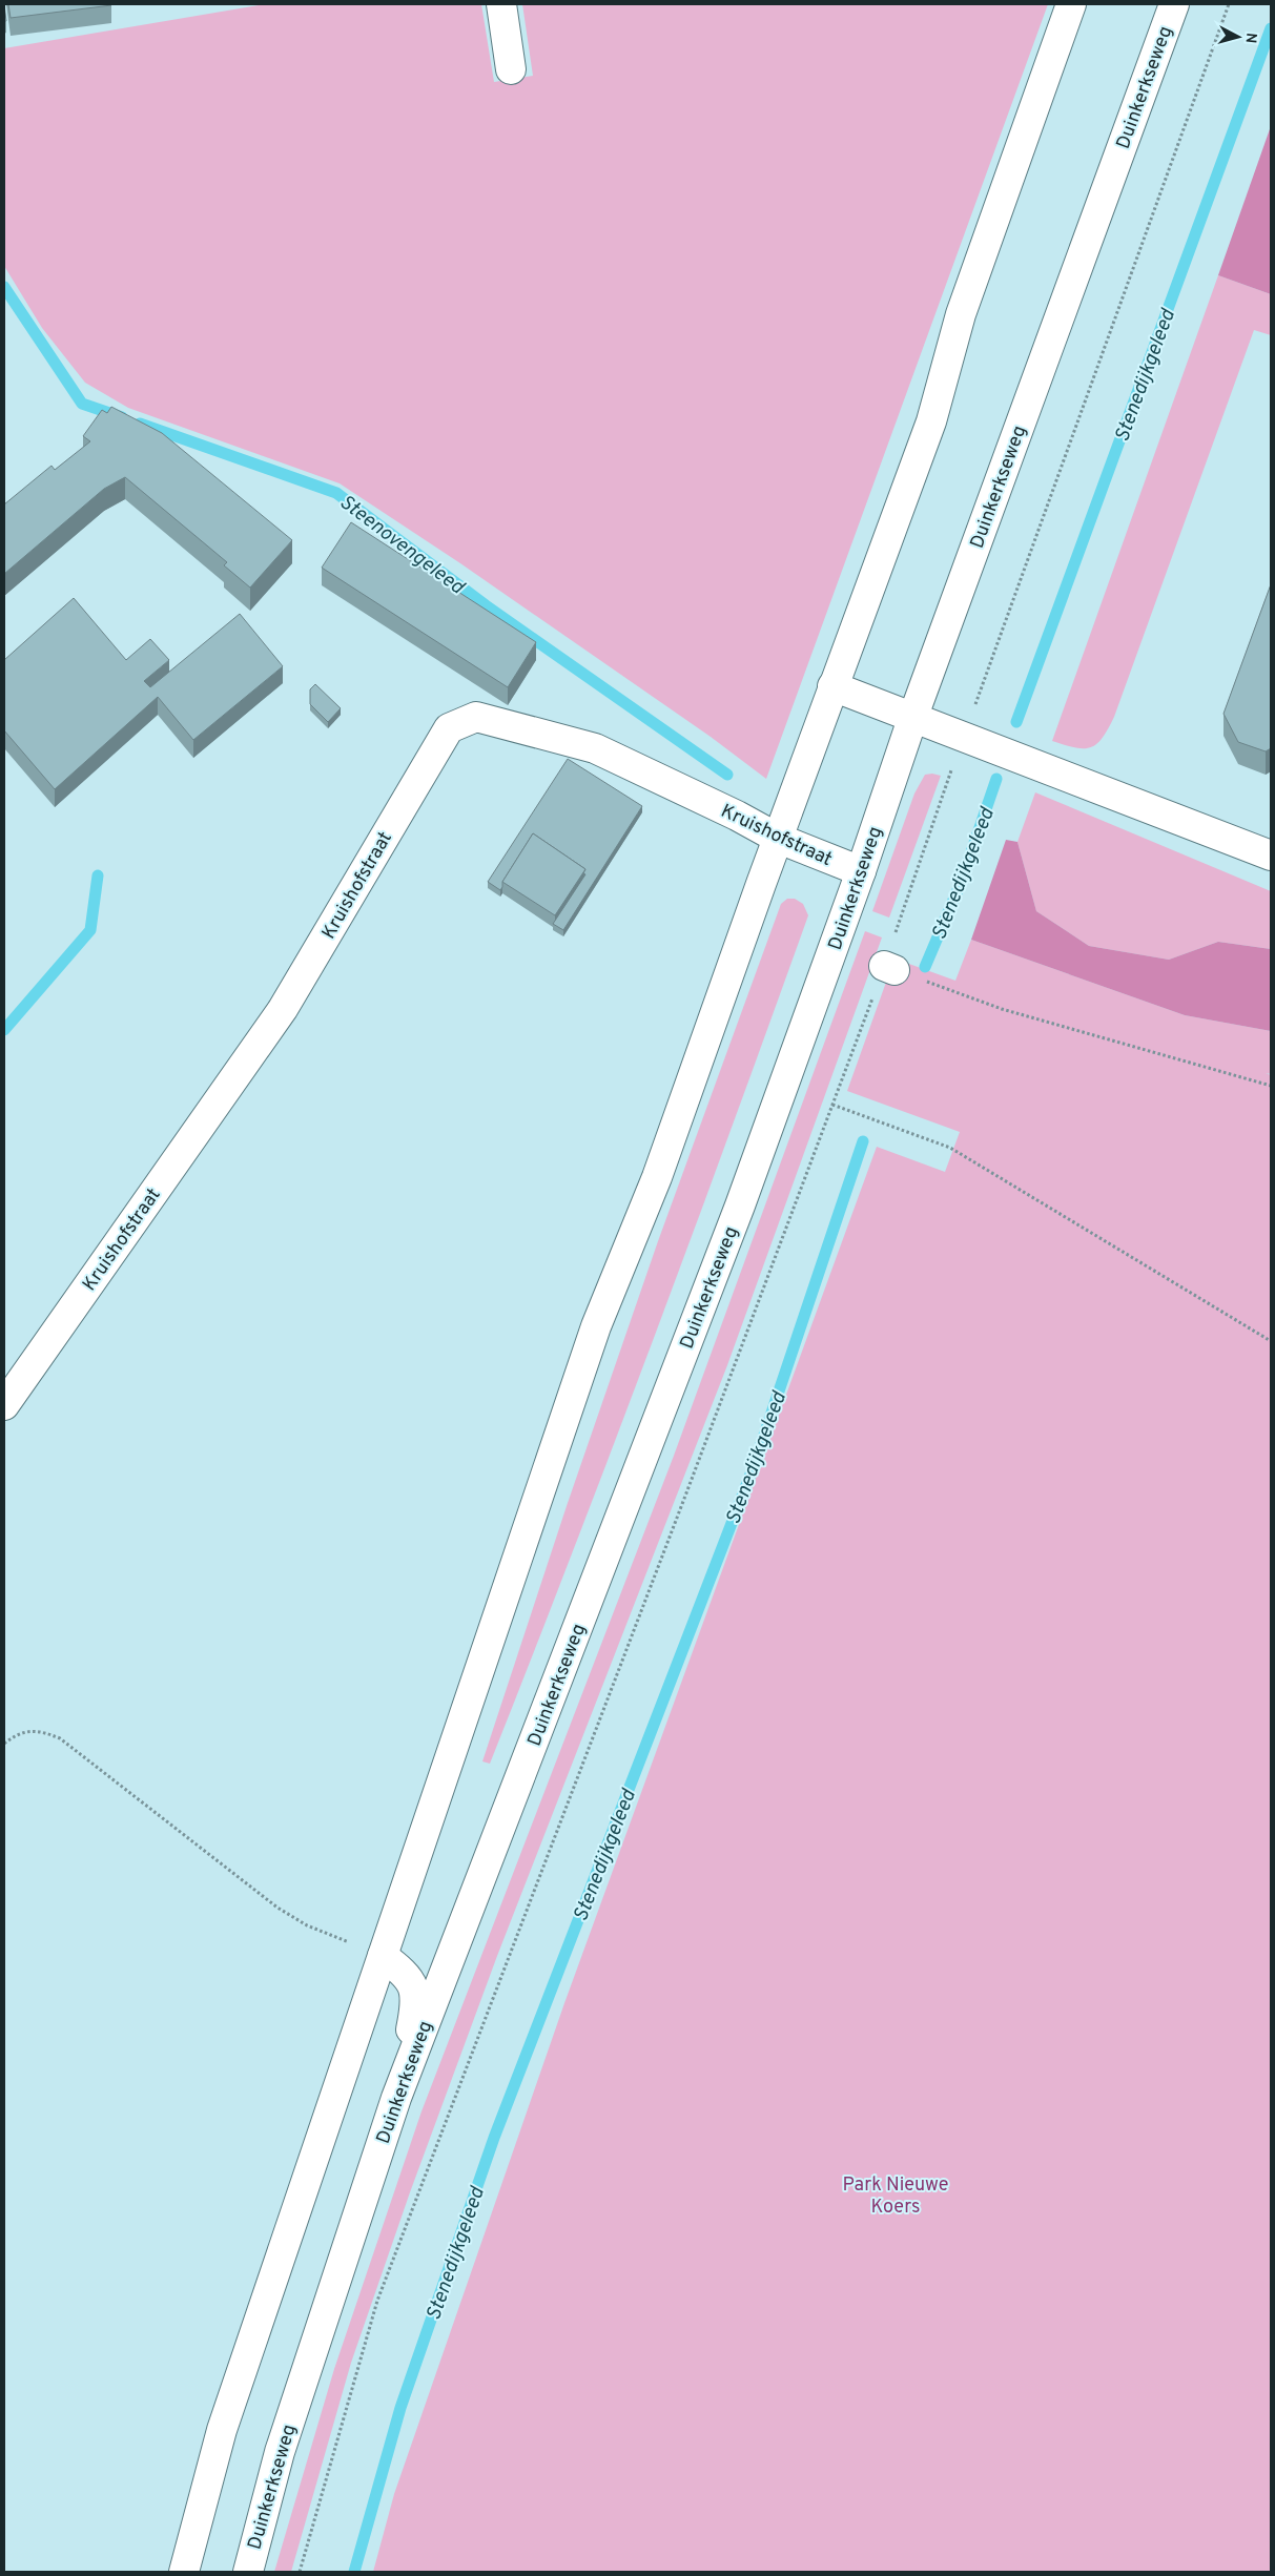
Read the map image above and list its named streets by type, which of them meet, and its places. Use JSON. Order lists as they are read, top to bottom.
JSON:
{
  "streets": {
    "main road": ["Duinkerkseweg", "Kruishofstraat"]
  },
  "crossings": [
    ["Duinkerkseweg", "Kruishofstraat"]
  ],
  "water": ["Stenedijkgeleed", "Steenovengeleed"],
  "parks": ["Park Nieuwe Koers"],
  "north": "right"
}
